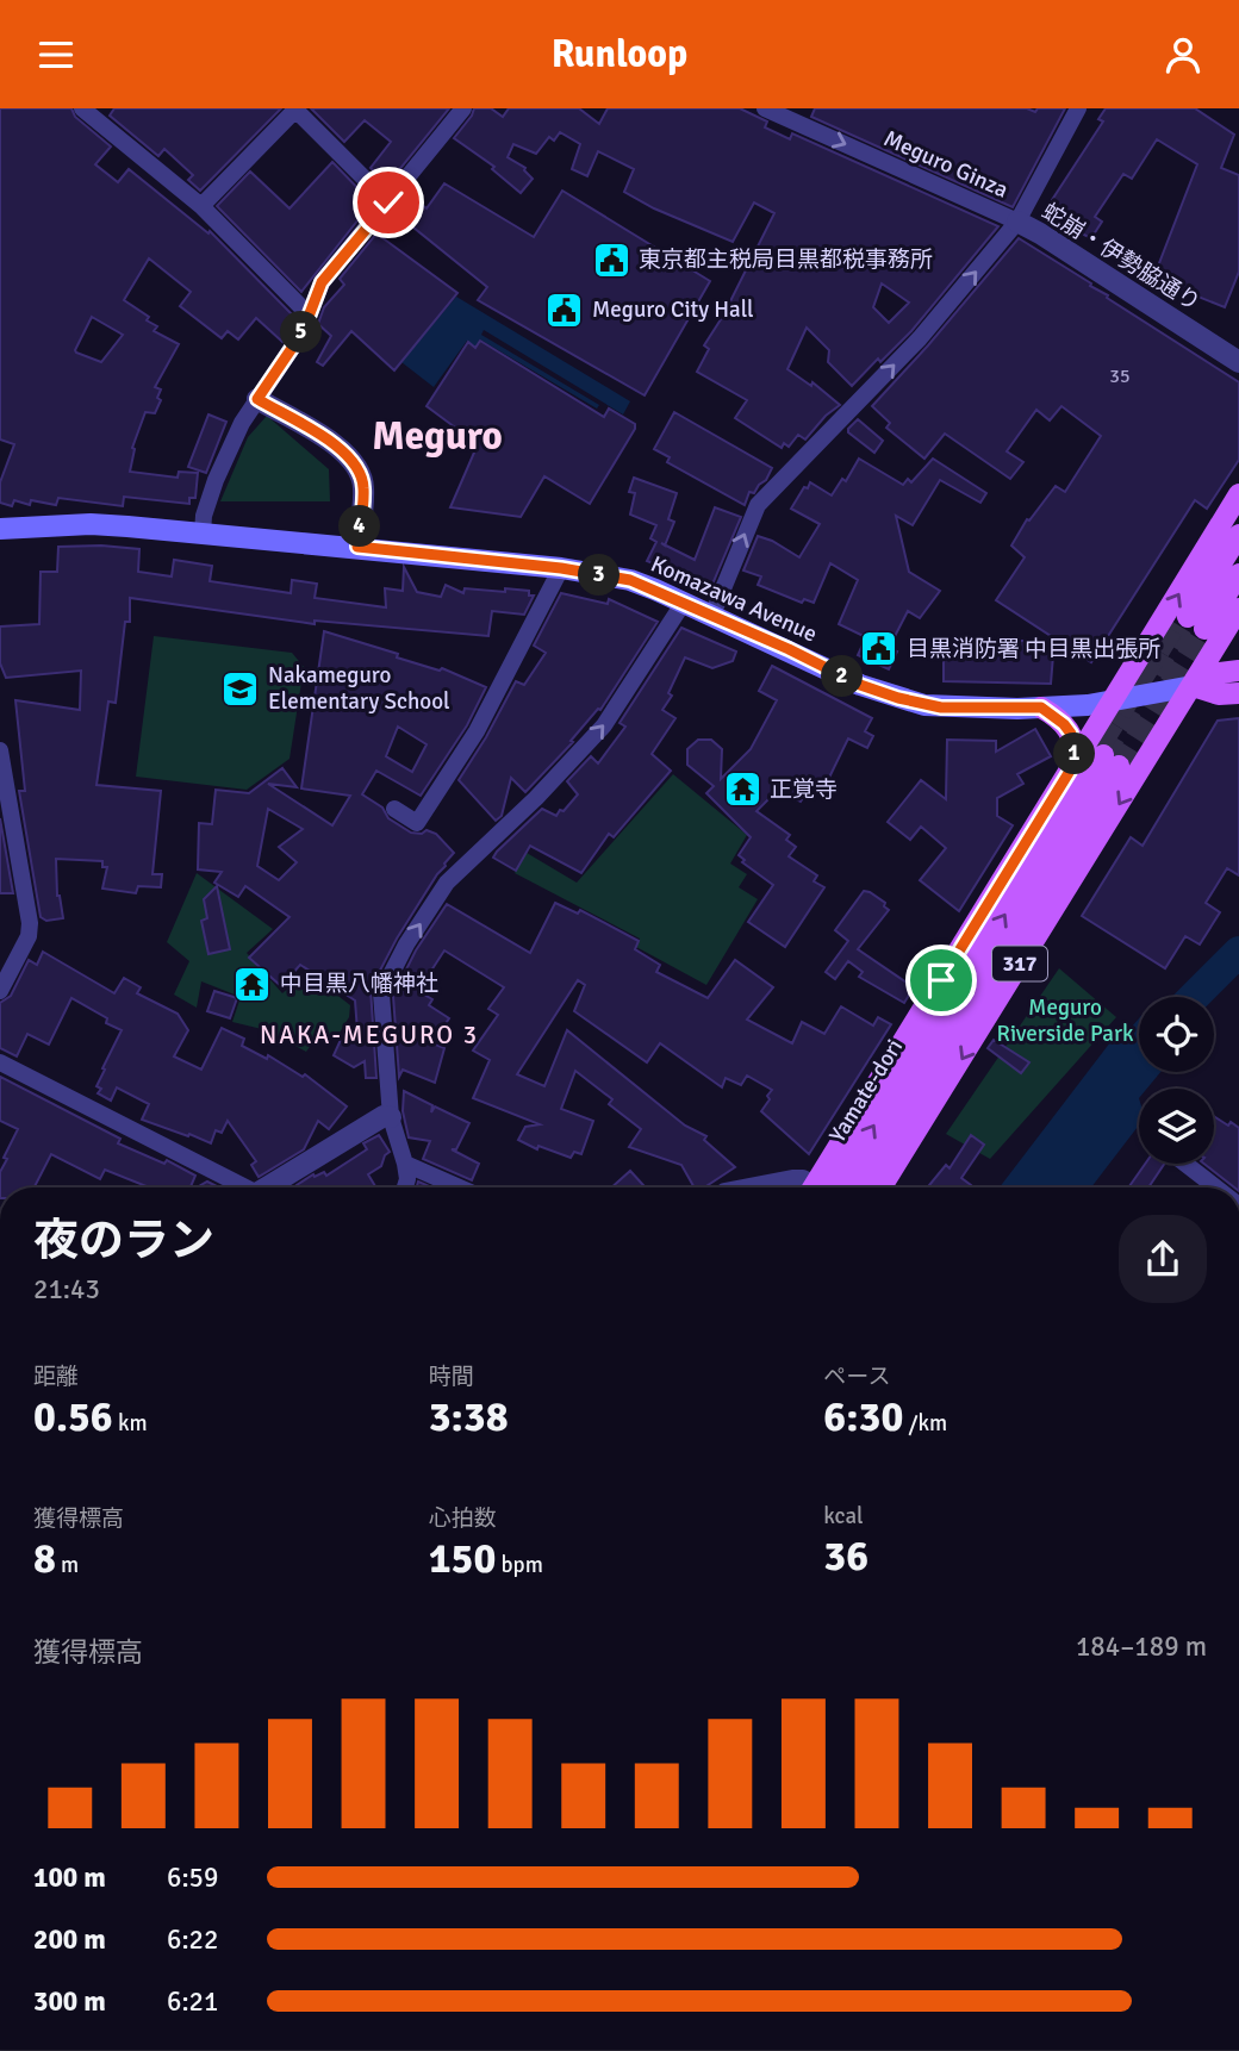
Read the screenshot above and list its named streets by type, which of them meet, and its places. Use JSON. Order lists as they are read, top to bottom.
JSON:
{
  "streets": {
    "main road": ["Komazawa Avenue", "317", "Yamate-dori"],
    "street": ["Meguro Ginza", "蛇崩・伊勢脇通り"]
  },
  "crossings": [
    ["Meguro Ginza", "蛇崩・伊勢脇通り"],
    ["Komazawa Avenue", "317"]
  ],
  "one_way": ["Meguro Ginza"],
  "districts": ["Meguro", "NAKA-MEGURO 3"],
  "parks": ["Meguro Riverside Park"],
  "places": {
    "public building": ["東京都主税局目黒都税事務所", "Meguro City Hall", "目黒消防署 中目黒出張所"],
    "school or university": ["Nakameguro Elementary School"],
    "temple": ["正覚寺", "中目黒八幡神社"]
  },
  "house_numbers": ["35"],
  "page": {
    "header": "Runloop",
    "pins": [
      "5",
      "4",
      "3",
      "2",
      "1"
    ],
    "heading": ["夜のラン", "21:43"],
    "stats": [
      ["距離", "0.56 km"],
      ["時間", "3:38"],
      ["ペース", "6:30 /km"],
      ["獲得標高", "8 m"],
      ["心拍数", "150 bpm"],
      ["kcal", "36"]
    ],
    "chart": ["獲得標高", "184–189 m"],
    "list": [
      {
        "name": "100 m",
        "note": "6:59"
      },
      {
        "name": "200 m",
        "note": "6:22"
      },
      {
        "name": "300 m",
        "note": "6:21"
      }
    ]
  }
}
